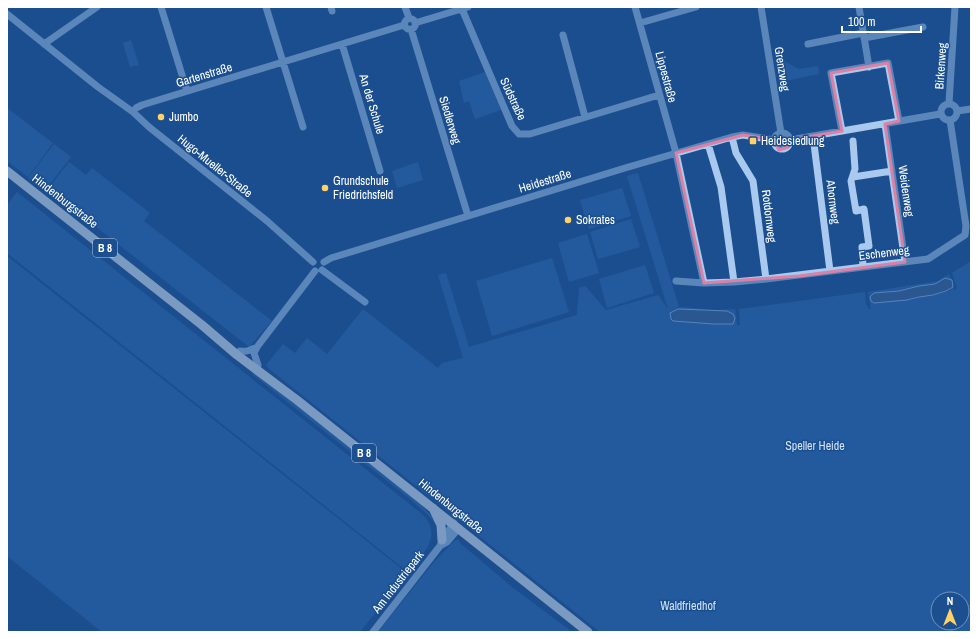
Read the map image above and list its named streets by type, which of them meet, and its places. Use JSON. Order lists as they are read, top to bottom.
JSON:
{
  "streets": {
    "main road": ["Hindenburgstraße", "B 8"],
    "street": [
      "Birkenweg",
      "Grenzweg",
      "Gartenstraße",
      "Lippestraße",
      "Südstraße",
      "An der Schule",
      "Siedlerweg",
      "Hugo-Mueller-Straße",
      "Heidestraße",
      "Weidenweg",
      "Ahornweg",
      "Rotdornweg",
      "Eschenweg",
      "Am Industriepark"
    ]
  },
  "crossings": [
    ["Birkenweg", "Heidestraße"],
    ["Birkenweg", "Eschenweg"],
    ["Grenzweg", "Heidestraße"],
    ["Gartenstraße", "An der Schule"],
    ["Gartenstraße", "Siedlerweg"],
    ["Gartenstraße", "Hugo-Mueller-Straße"],
    ["Lippestraße", "Südstraße"],
    ["Lippestraße", "Heidestraße"],
    ["Siedlerweg", "Heidestraße"],
    ["Hugo-Mueller-Straße", "Heidestraße"],
    ["Heidestraße", "Weidenweg"],
    ["Heidestraße", "Ahornweg"],
    ["Heidestraße", "Rotdornweg"],
    ["Heidestraße", "Eschenweg"],
    ["Weidenweg", "Eschenweg"],
    ["Hindenburgstraße", "Am Industriepark"],
    ["Ahornweg", "Eschenweg"],
    ["Rotdornweg", "Eschenweg"]
  ],
  "parks": ["Speller Heide", "Waldfriedhof"],
  "places": {
    "other": ["Jumbo", "Grundschule Friedrichsfeld", "Sokrates"],
    "transit": ["Heidesiedlung"]
  },
  "scale_bar": "100 m",
  "north": "top"
}
